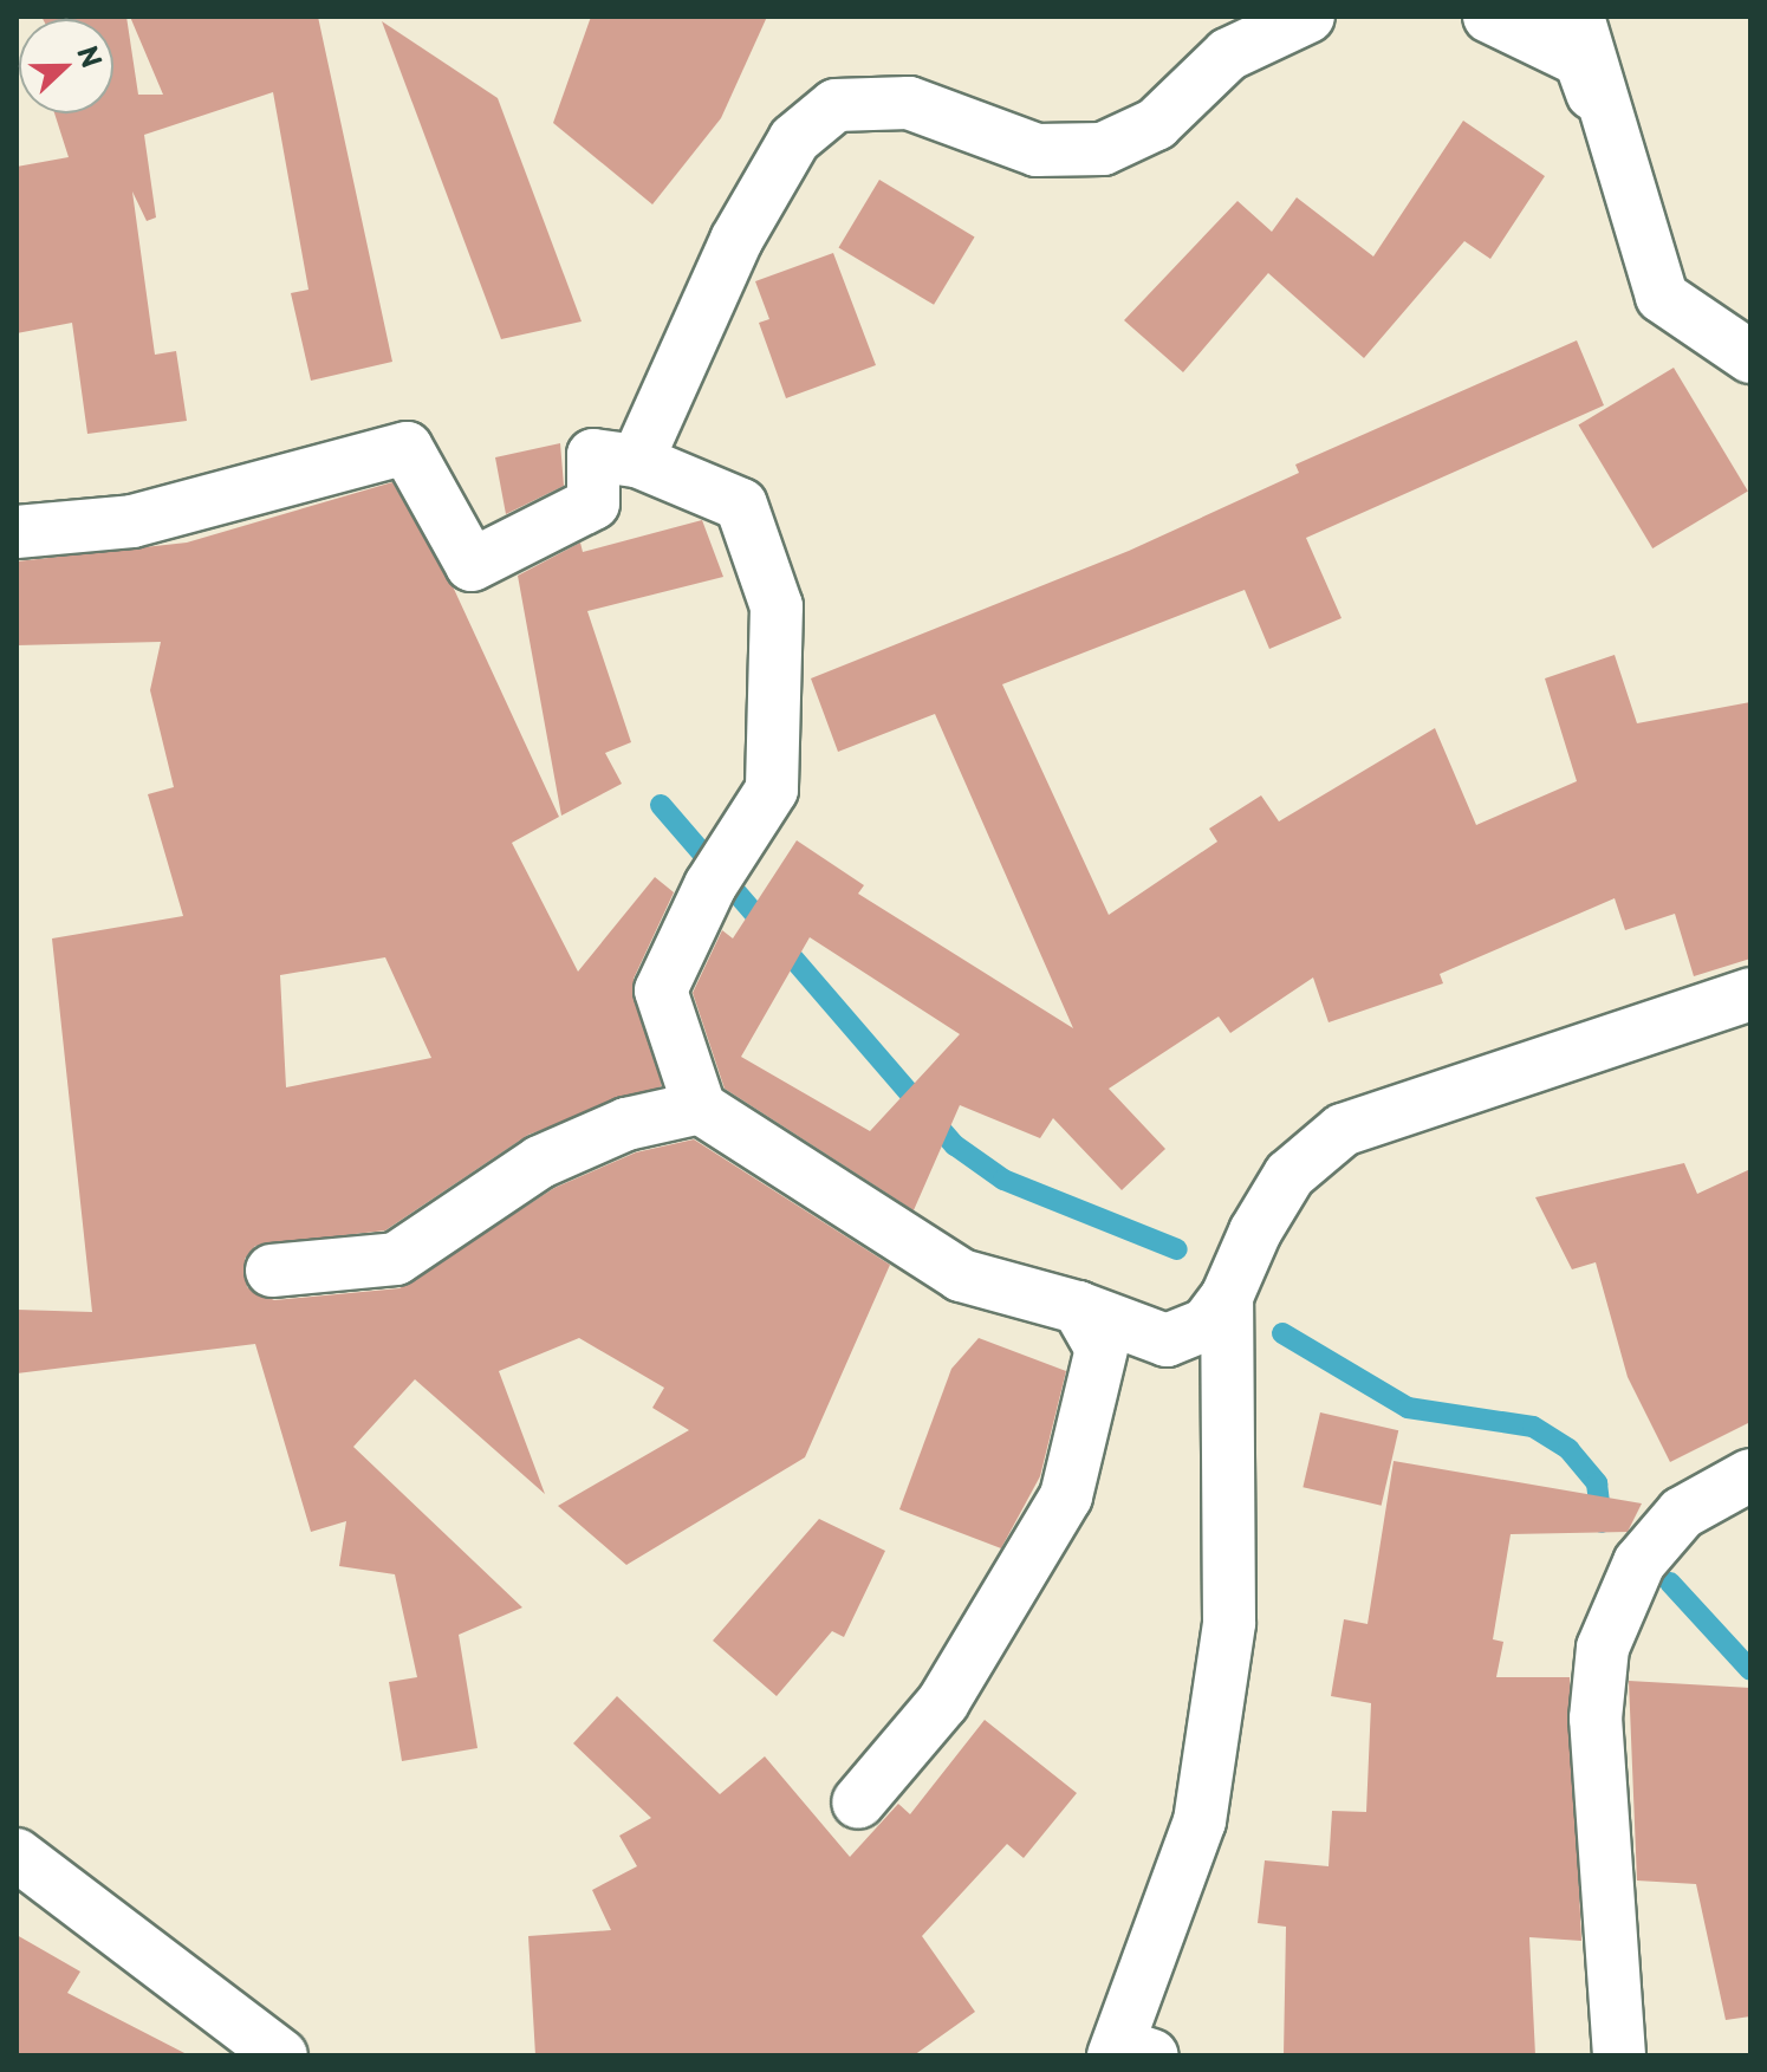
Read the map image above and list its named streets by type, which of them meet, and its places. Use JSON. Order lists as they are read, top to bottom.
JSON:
{
  "north": "right"
}
